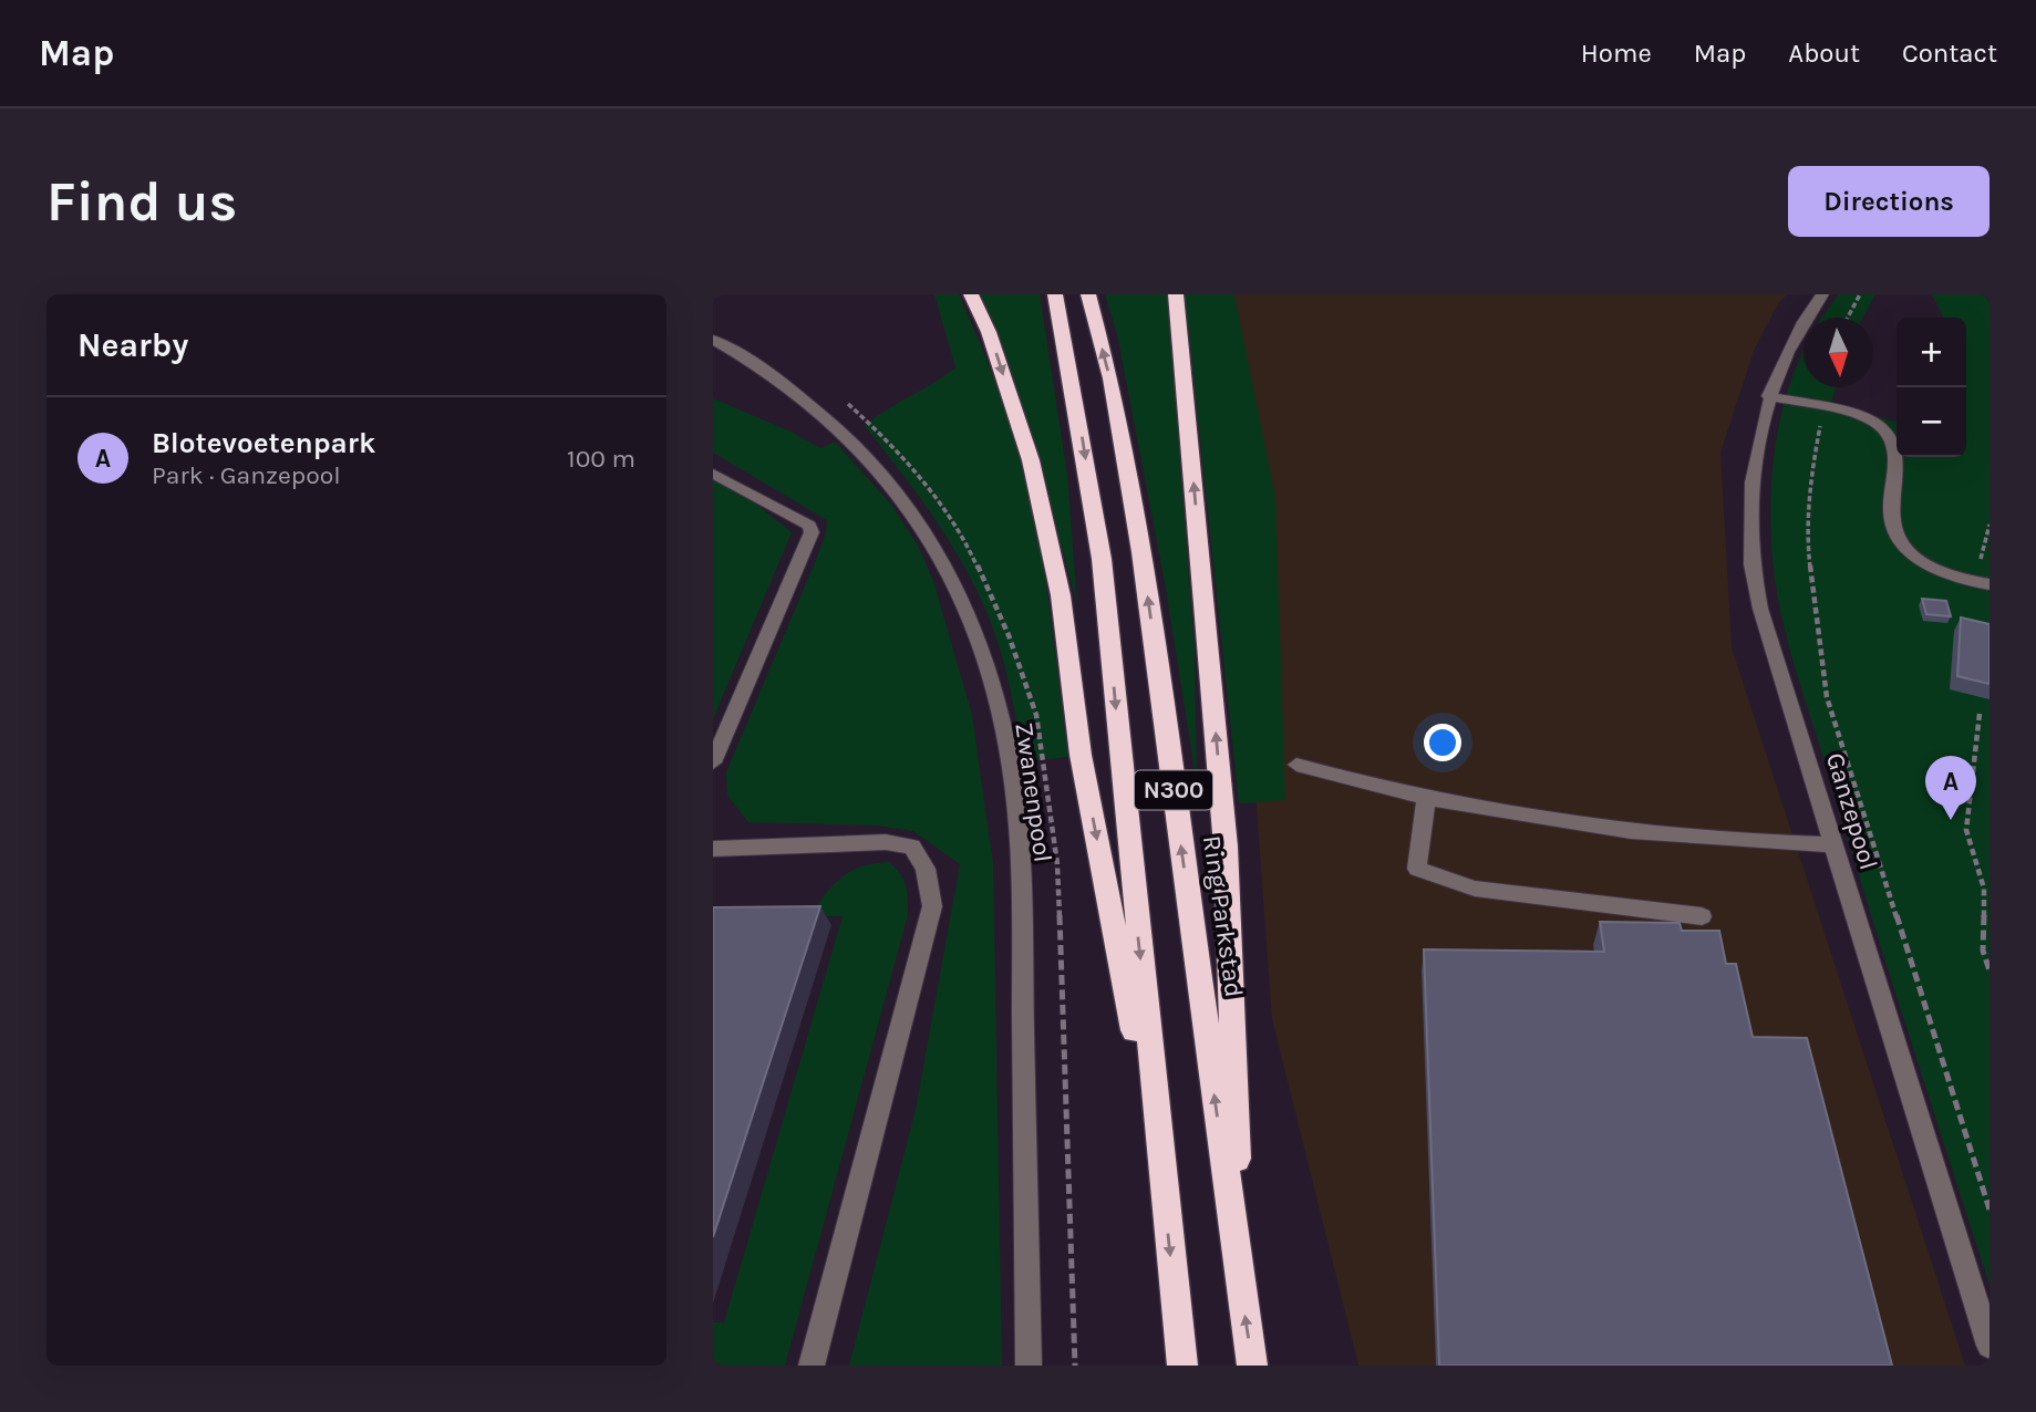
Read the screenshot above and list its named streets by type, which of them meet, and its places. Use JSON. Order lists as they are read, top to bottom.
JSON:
{
  "streets": {
    "highway": ["N300", "Ring Parkstad"],
    "street": ["Zwanenpool", "Ganzepool"]
  },
  "crossings": [
    ["N300", "Ring Parkstad"]
  ],
  "north": "bottom",
  "page": {
    "header": "Map",
    "nav": [
      "Home",
      "Map",
      "About",
      "Contact"
    ],
    "buttons": "Directions",
    "title": "Find us",
    "heading": "Nearby",
    "map_buttons": ["+", "−"],
    "list": [
      {
        "mark": "A",
        "name": "Blotevoetenpark",
        "note": "Park · Ganzepool",
        "value": "100 m"
      }
    ],
    "pins": "A"
  }
}
